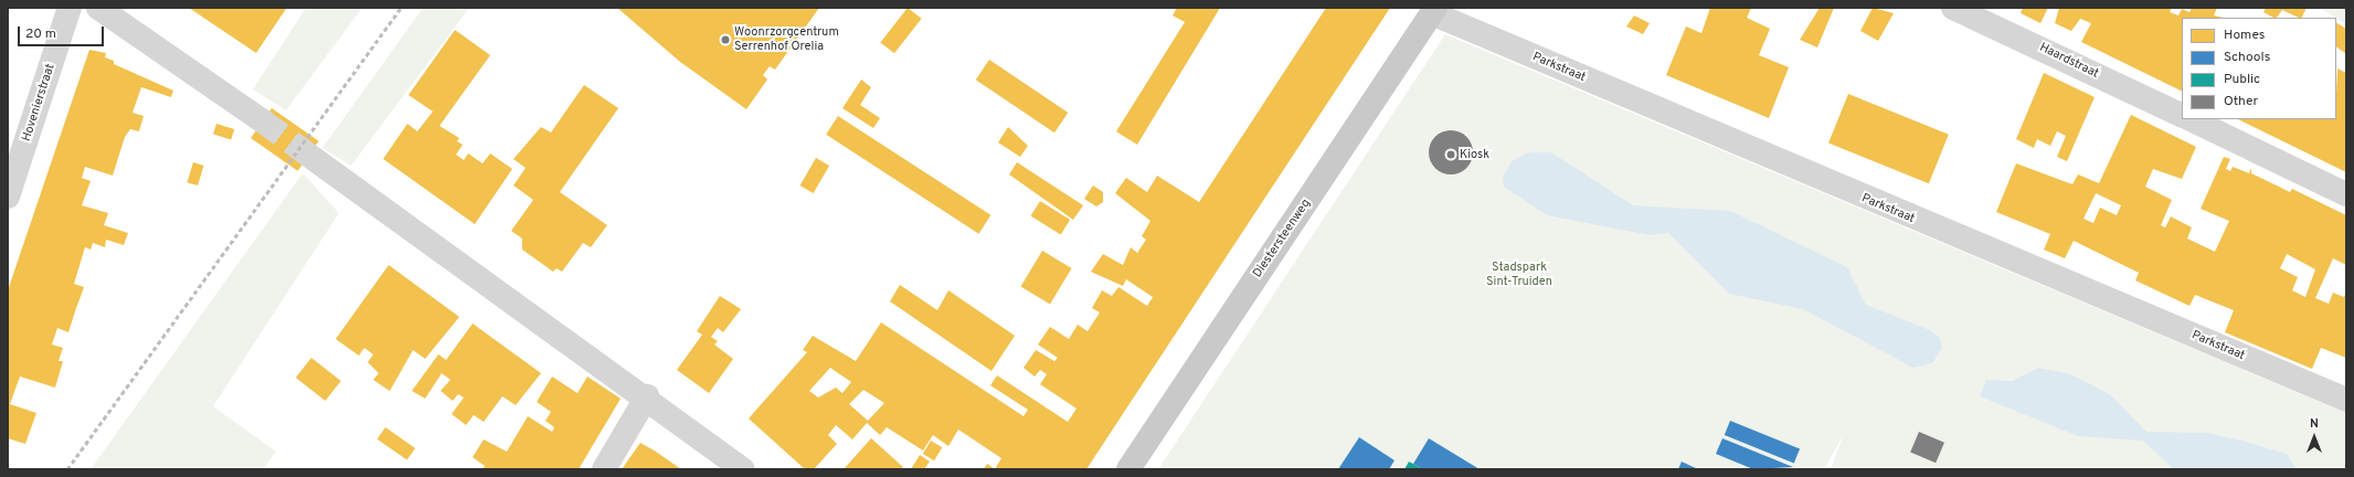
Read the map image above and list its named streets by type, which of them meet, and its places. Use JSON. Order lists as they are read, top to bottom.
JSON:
{
  "streets": {
    "main road": ["Diestersteenweg"],
    "street": ["Haardstraat", "Parkstraat", "Hovenierstraat"]
  },
  "crossings": [
    ["Parkstraat", "Diestersteenweg"]
  ],
  "parks": ["Stadspark Sint-Truiden"],
  "places": ["Woonrzorgcentrum Serrenhof Orelia", "Kiosk"],
  "legend": [
    "Homes",
    "Schools",
    "Public",
    "Other"
  ],
  "scale_bar": "20 m",
  "north": "top"
}
